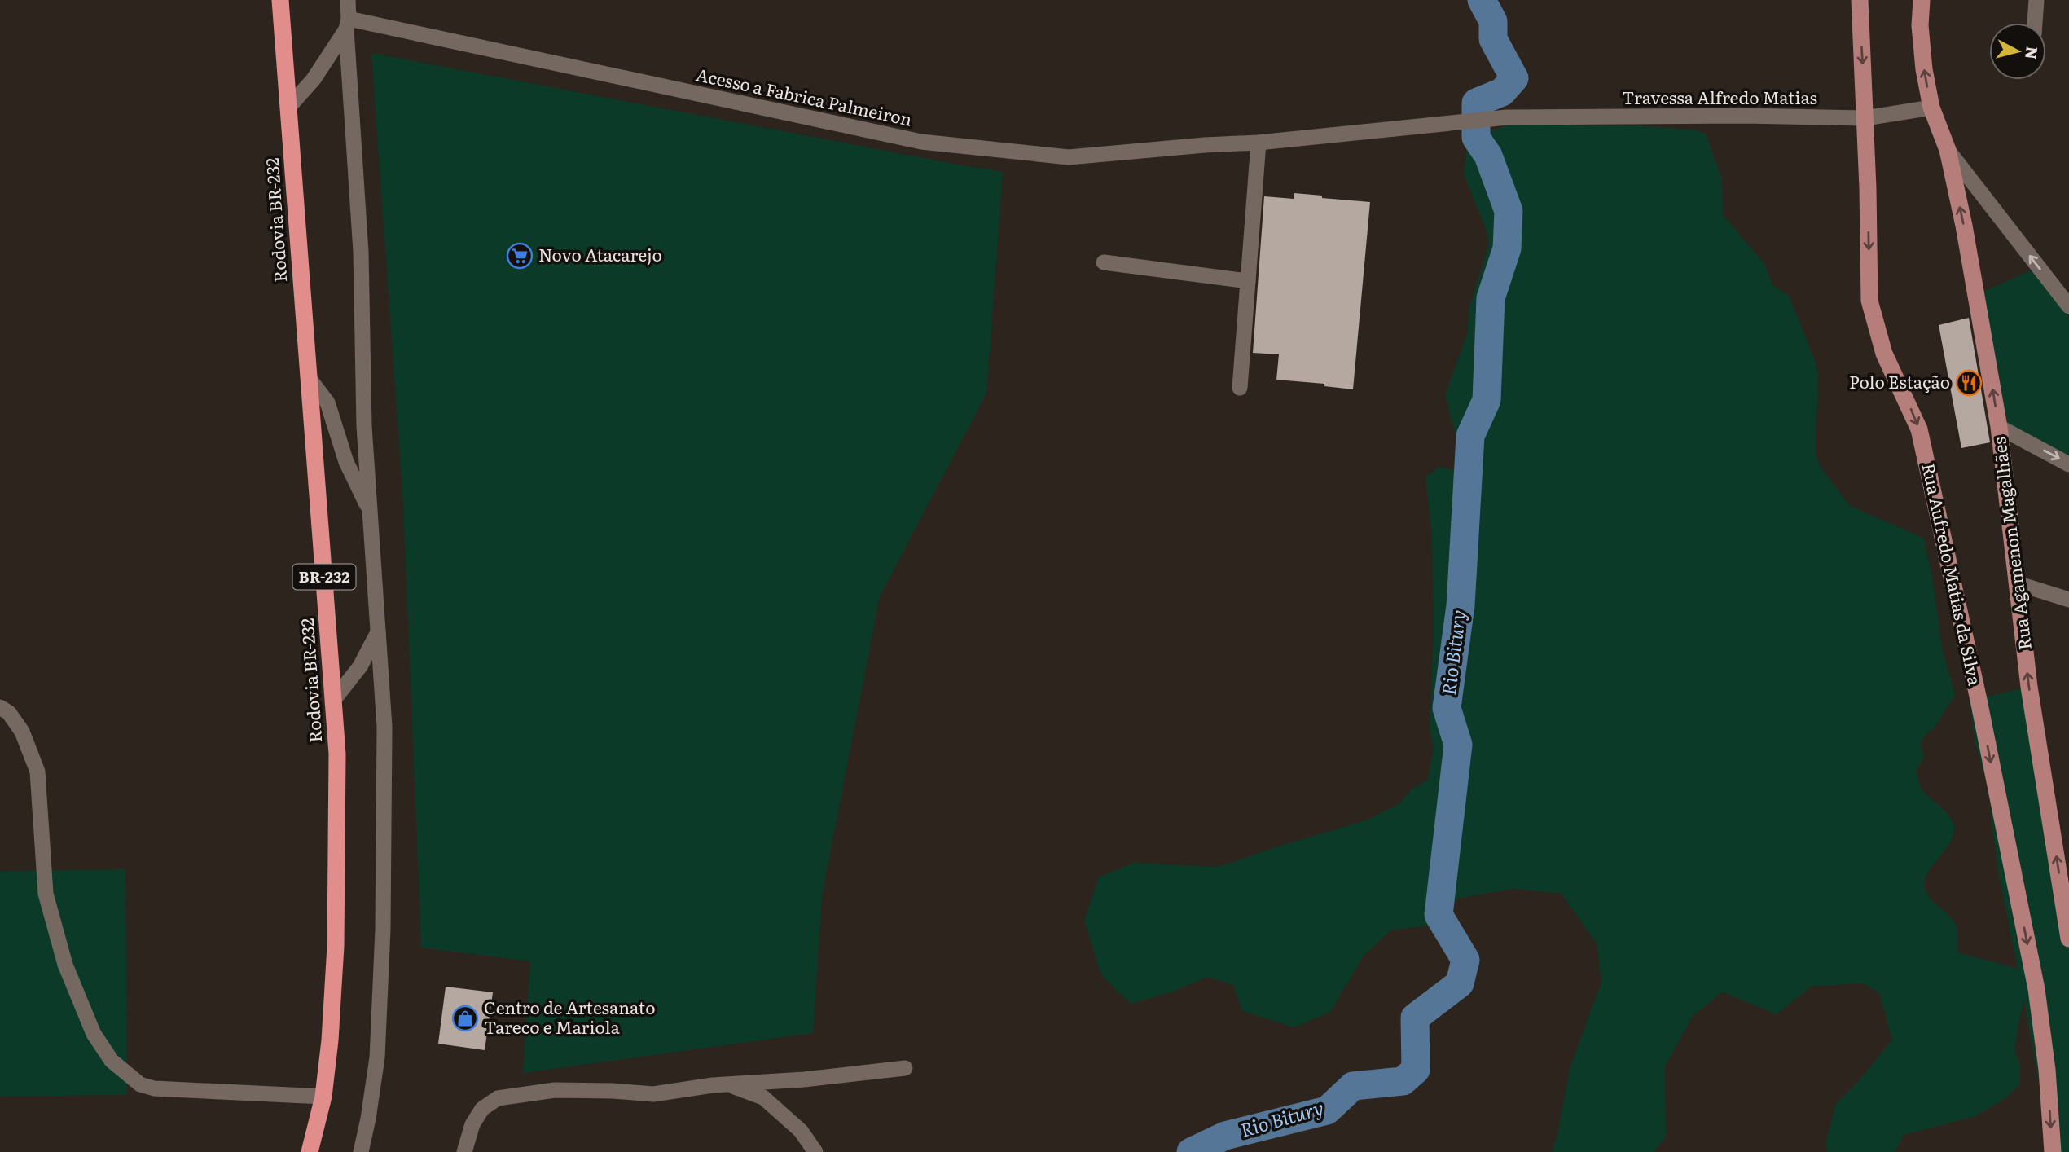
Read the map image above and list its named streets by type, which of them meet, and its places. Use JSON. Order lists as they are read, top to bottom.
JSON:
{
  "streets": {
    "highway": ["Rodovia BR-232", "BR-232"],
    "main road": ["Rua Agamenon Magalhães", "Rua Aufredo Matias da Silva"],
    "street": ["Acesso a Fabrica Palmeiron", "Travessa Alfredo Matias"]
  },
  "crossings": [
    ["Acesso a Fabrica Palmeiron", "Travessa Alfredo Matias"],
    ["Travessa Alfredo Matias", "Rua Agamenon Magalhães"],
    ["Travessa Alfredo Matias", "Rua Aufredo Matias da Silva"]
  ],
  "one_way": ["Rua Agamenon Magalhães", "Rua Aufredo Matias da Silva"],
  "water": ["Rio Bitury"],
  "places": {
    "supermarket": ["Novo Atacarejo"],
    "restaurant": ["Polo Estação"],
    "shop": ["Centro de Artesanato Tareco e Mariola"]
  },
  "north": "right"
}
